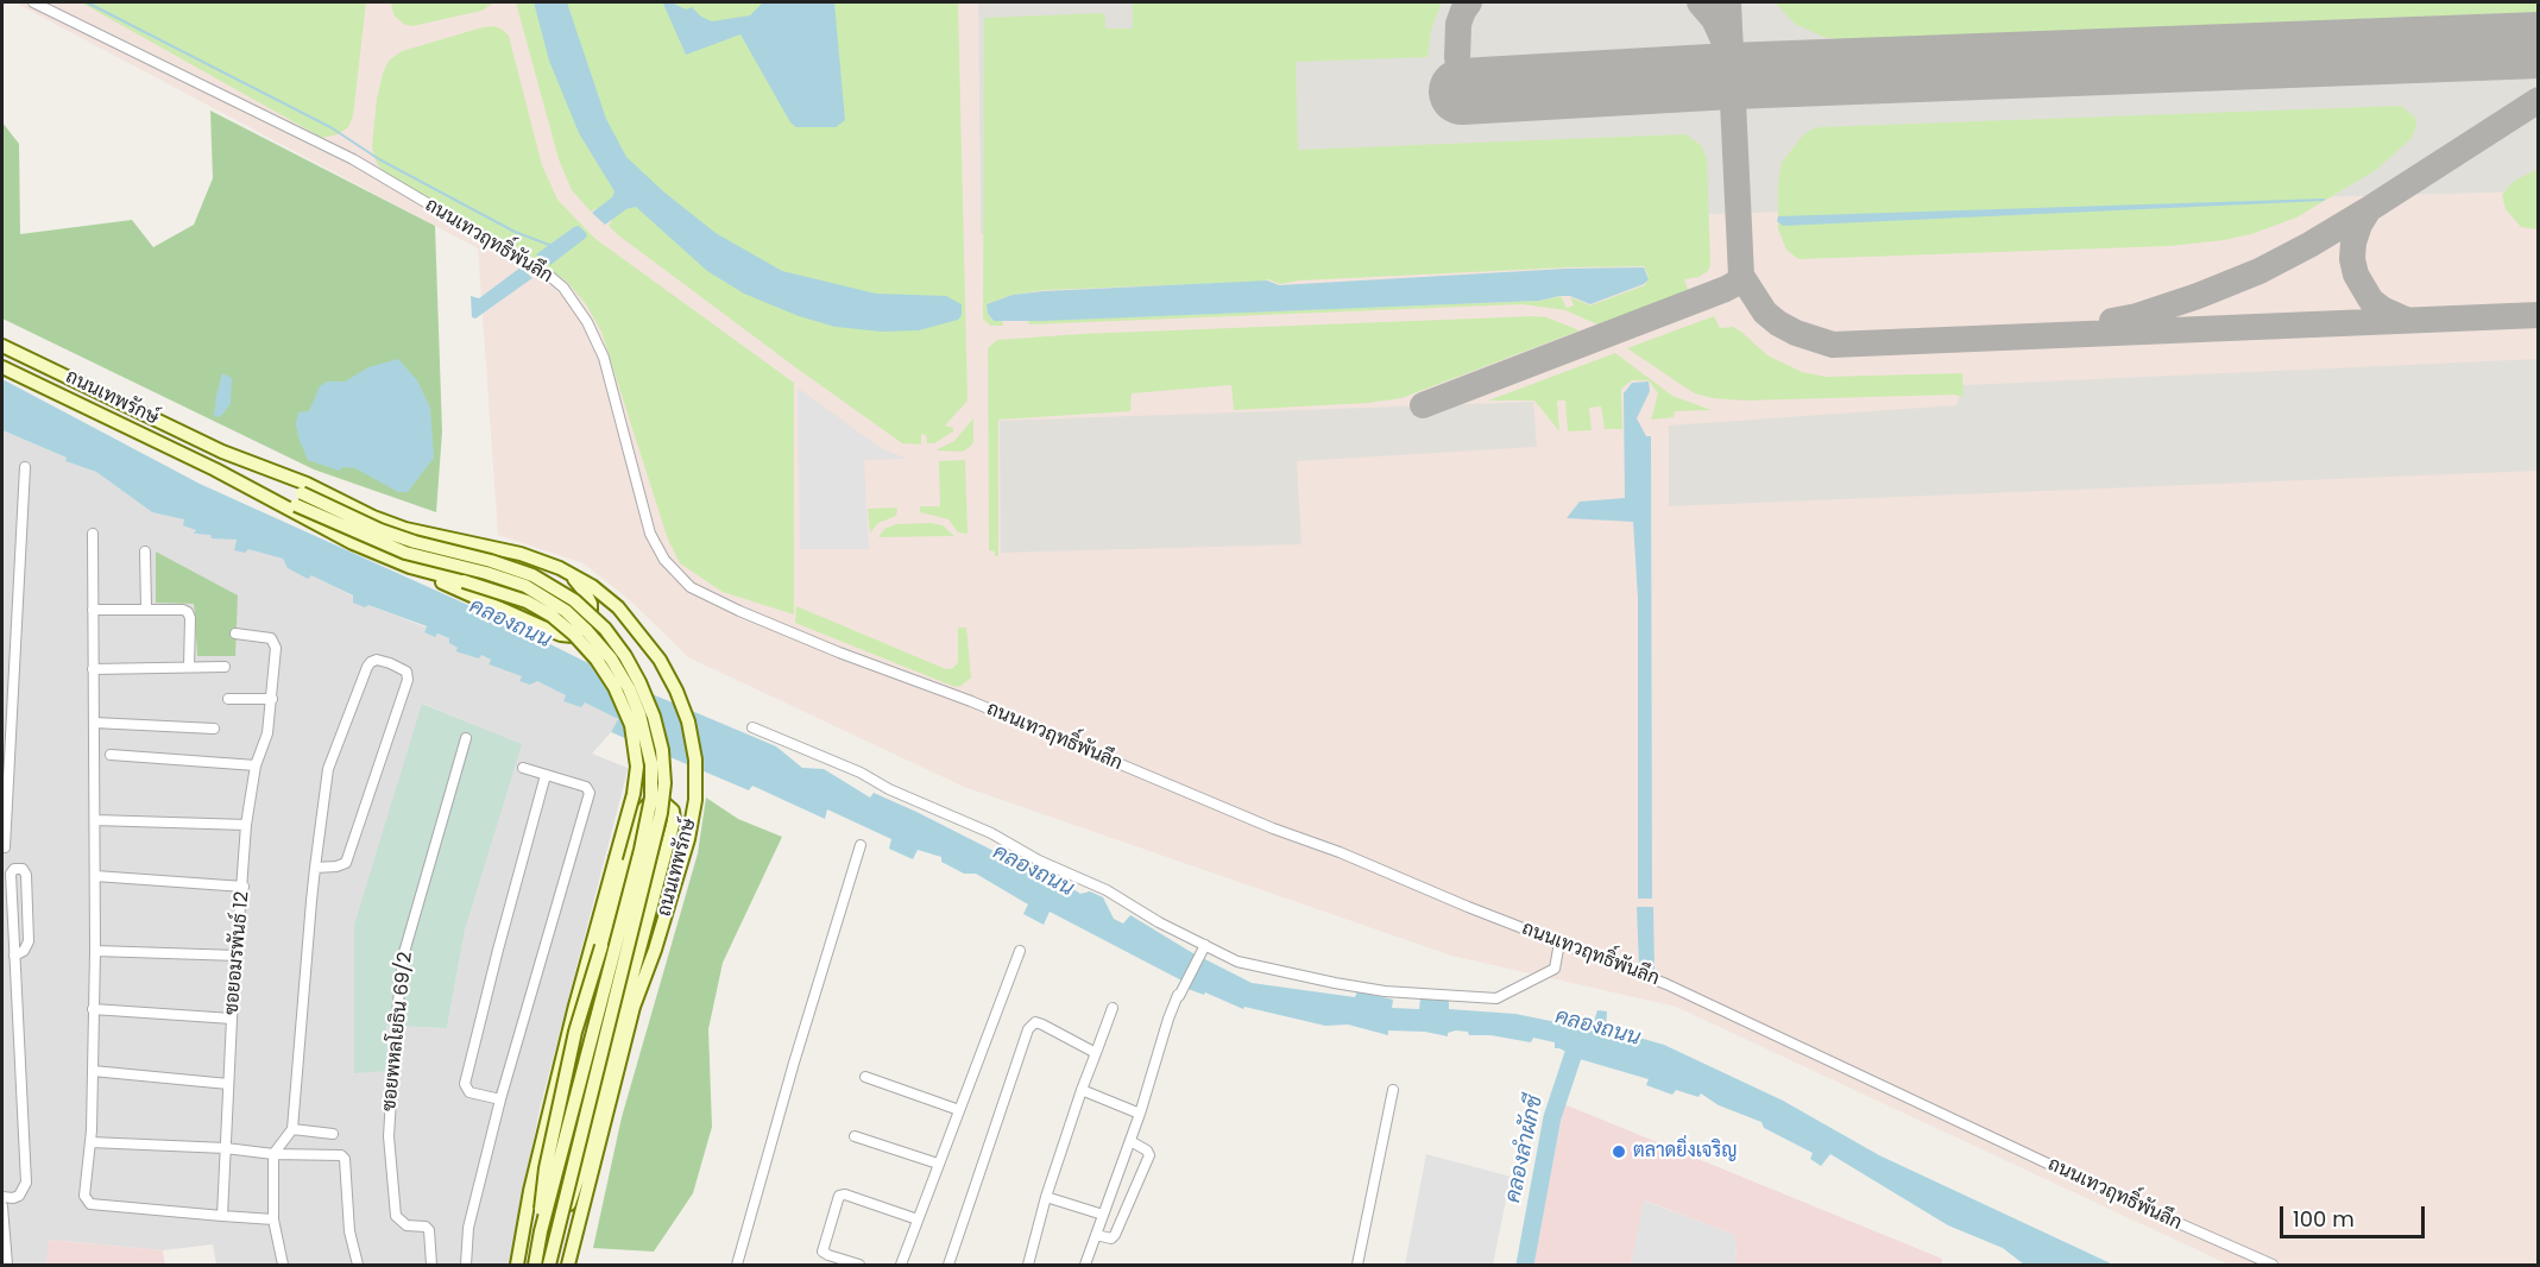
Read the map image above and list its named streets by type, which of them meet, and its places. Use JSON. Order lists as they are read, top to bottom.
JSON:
{
  "streets": {
    "main road": ["ถนนเทพรักษ์"],
    "street": ["ถนนเทวฤทธิ์พันลึก", "ซอยอมรพันธ์ 12", "ซอยพหลโยธิน 69/2"]
  },
  "water": ["คลองถนน", "คลองลำผักชี"],
  "places": ["ตลาดยิ่งเจริญ"],
  "scale_bar": "100 m"
}
